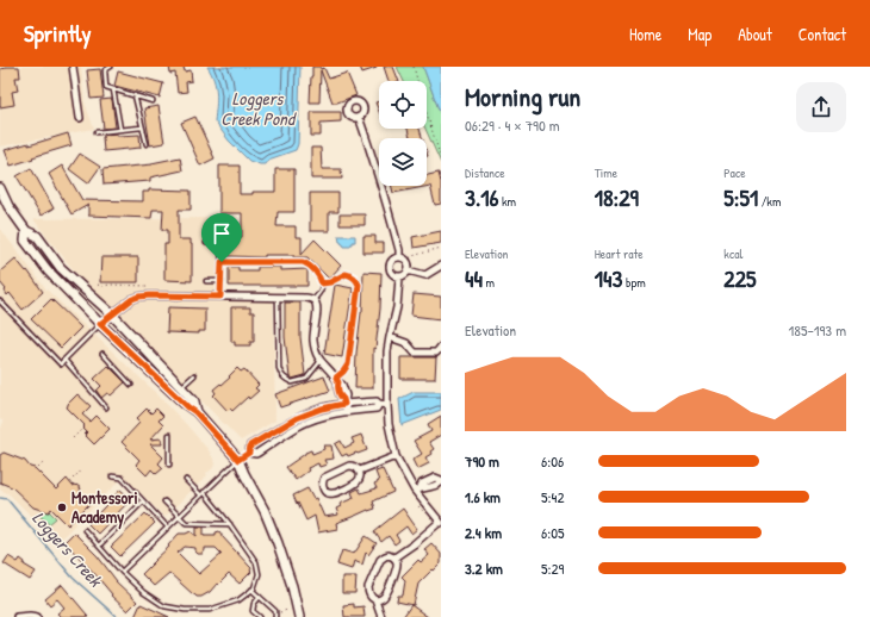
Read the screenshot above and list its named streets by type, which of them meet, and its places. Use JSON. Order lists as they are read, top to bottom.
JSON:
{
  "water": ["Loggers Creek Pond", "Loggers Creek"],
  "places": ["Montessori Academy"],
  "page": {
    "header": "Sprintly",
    "nav": [
      "Home",
      "Map",
      "About",
      "Contact"
    ],
    "heading": ["Morning run", "06:29 · 4 × 790 m"],
    "stats": [
      ["Distance", "3.16 km"],
      ["Time", "18:29"],
      ["Pace", "5:51 /km"],
      ["Elevation", "44 m"],
      ["Heart rate", "143 bpm"],
      ["kcal", "225"]
    ],
    "chart": ["Elevation", "185–193 m"],
    "list": [
      {
        "name": "790 m",
        "note": "6:06"
      },
      {
        "name": "1.6 km",
        "note": "5:42"
      },
      {
        "name": "2.4 km",
        "note": "6:05"
      },
      {
        "name": "3.2 km",
        "note": "5:29"
      }
    ]
  }
}
